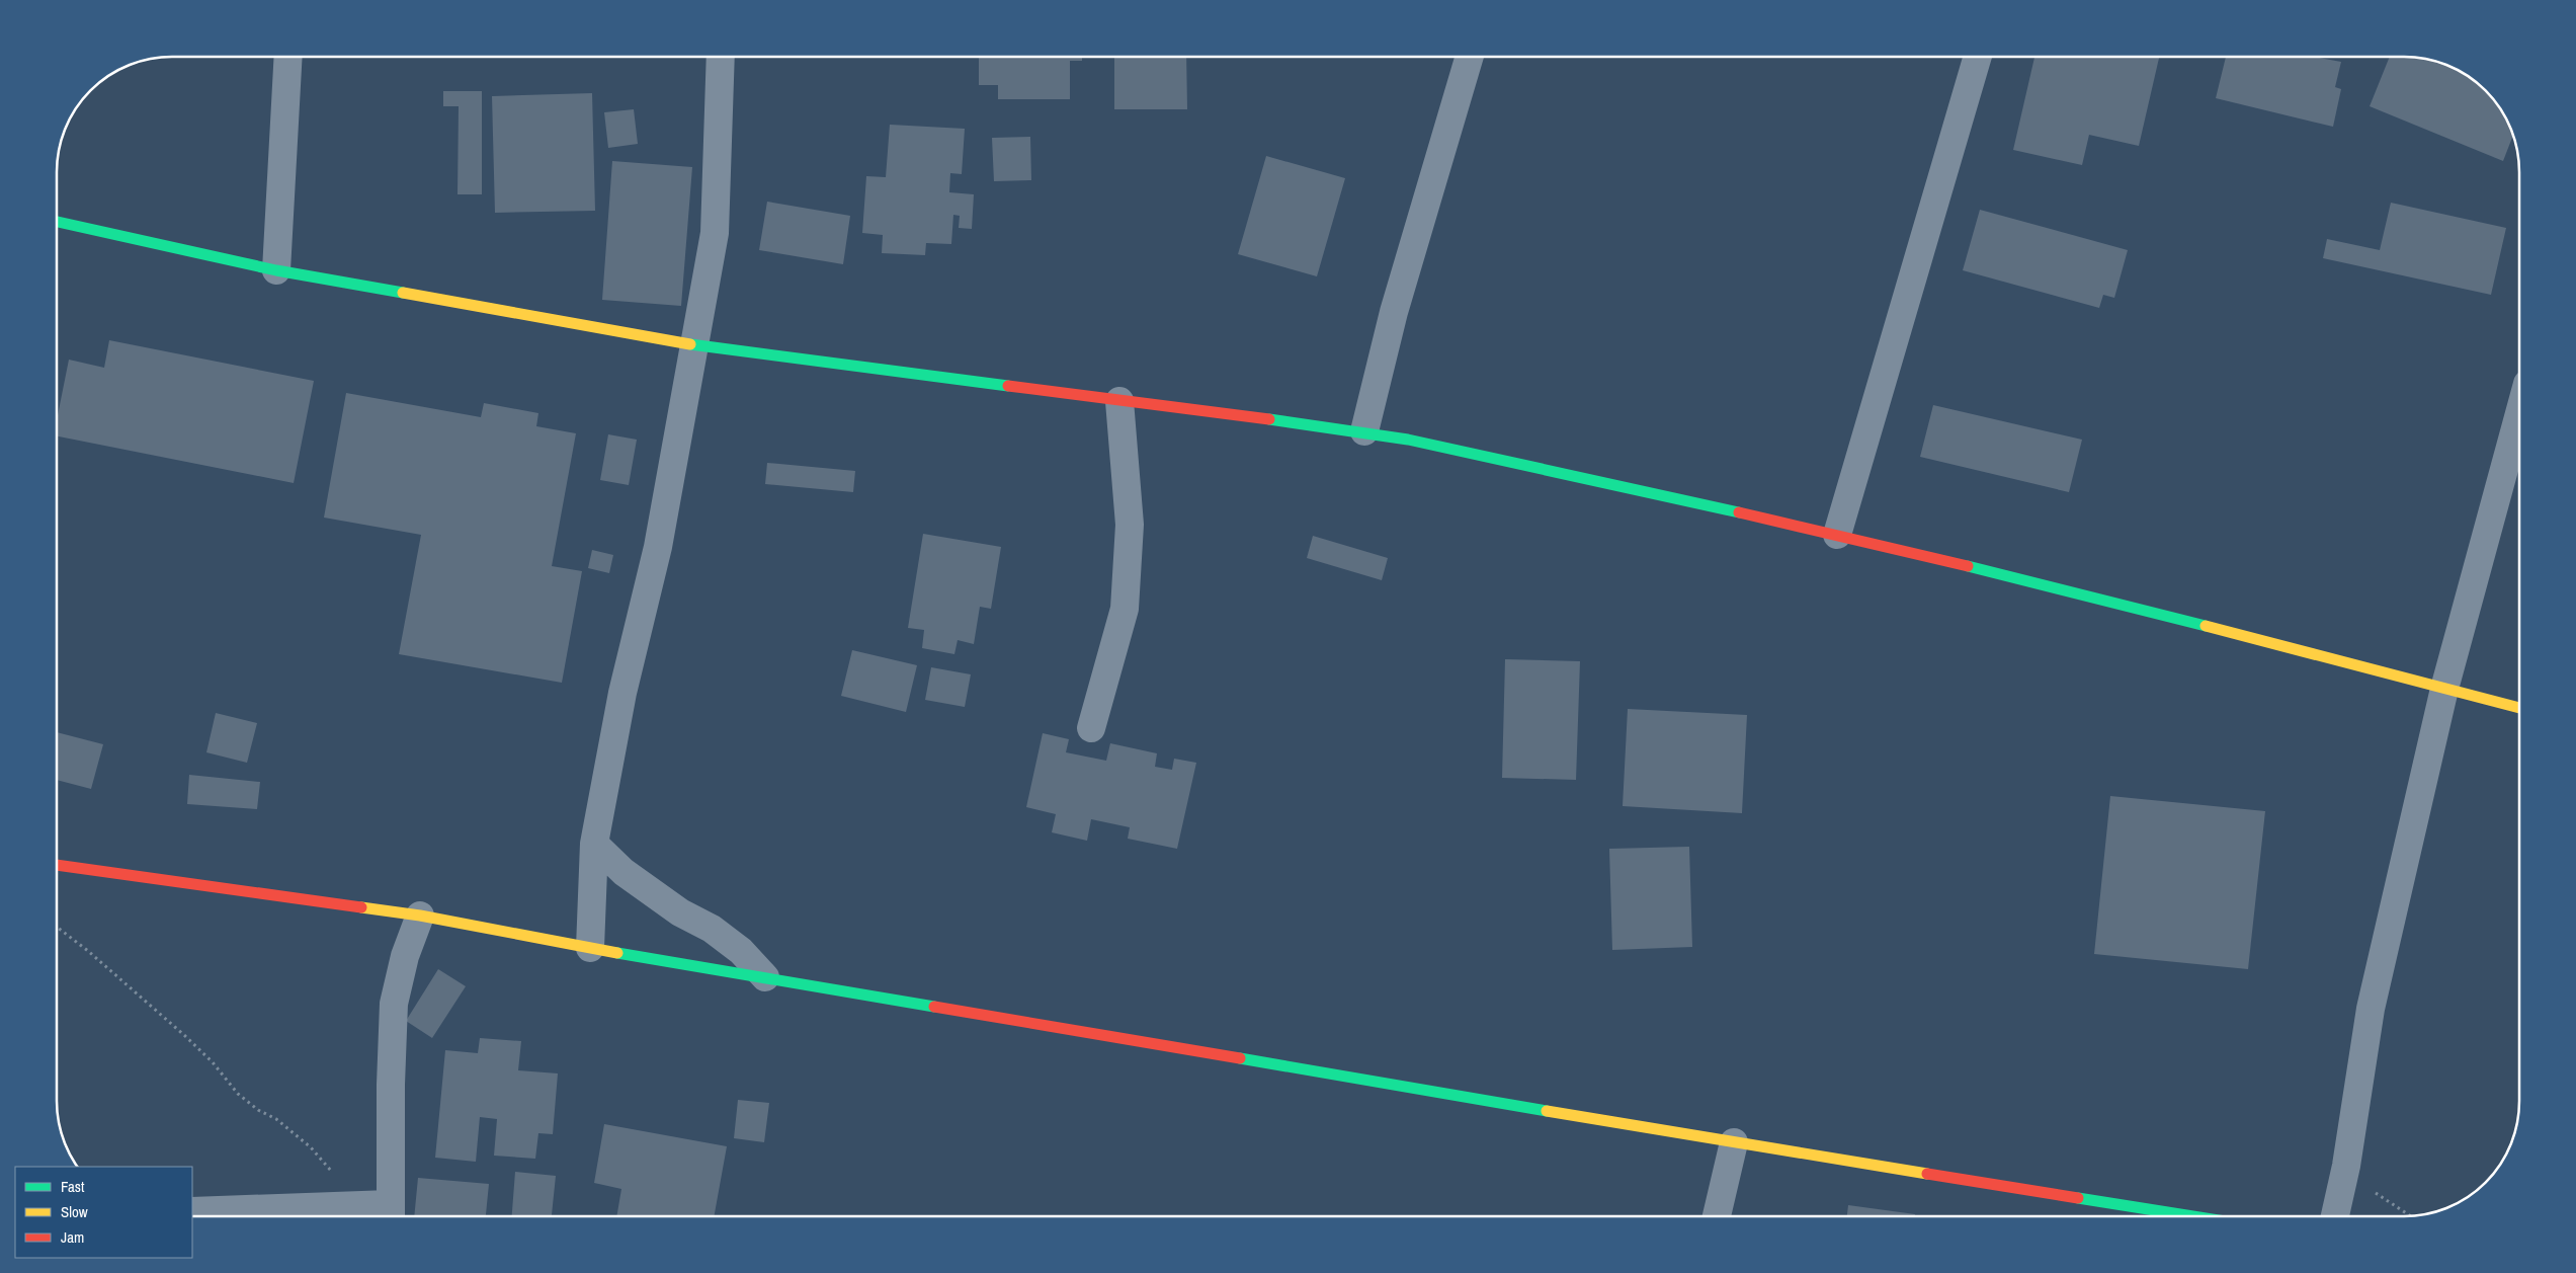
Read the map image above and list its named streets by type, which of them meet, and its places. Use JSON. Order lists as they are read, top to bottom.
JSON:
{
  "legend": ["Fast", "Slow", "Jam"]
}
